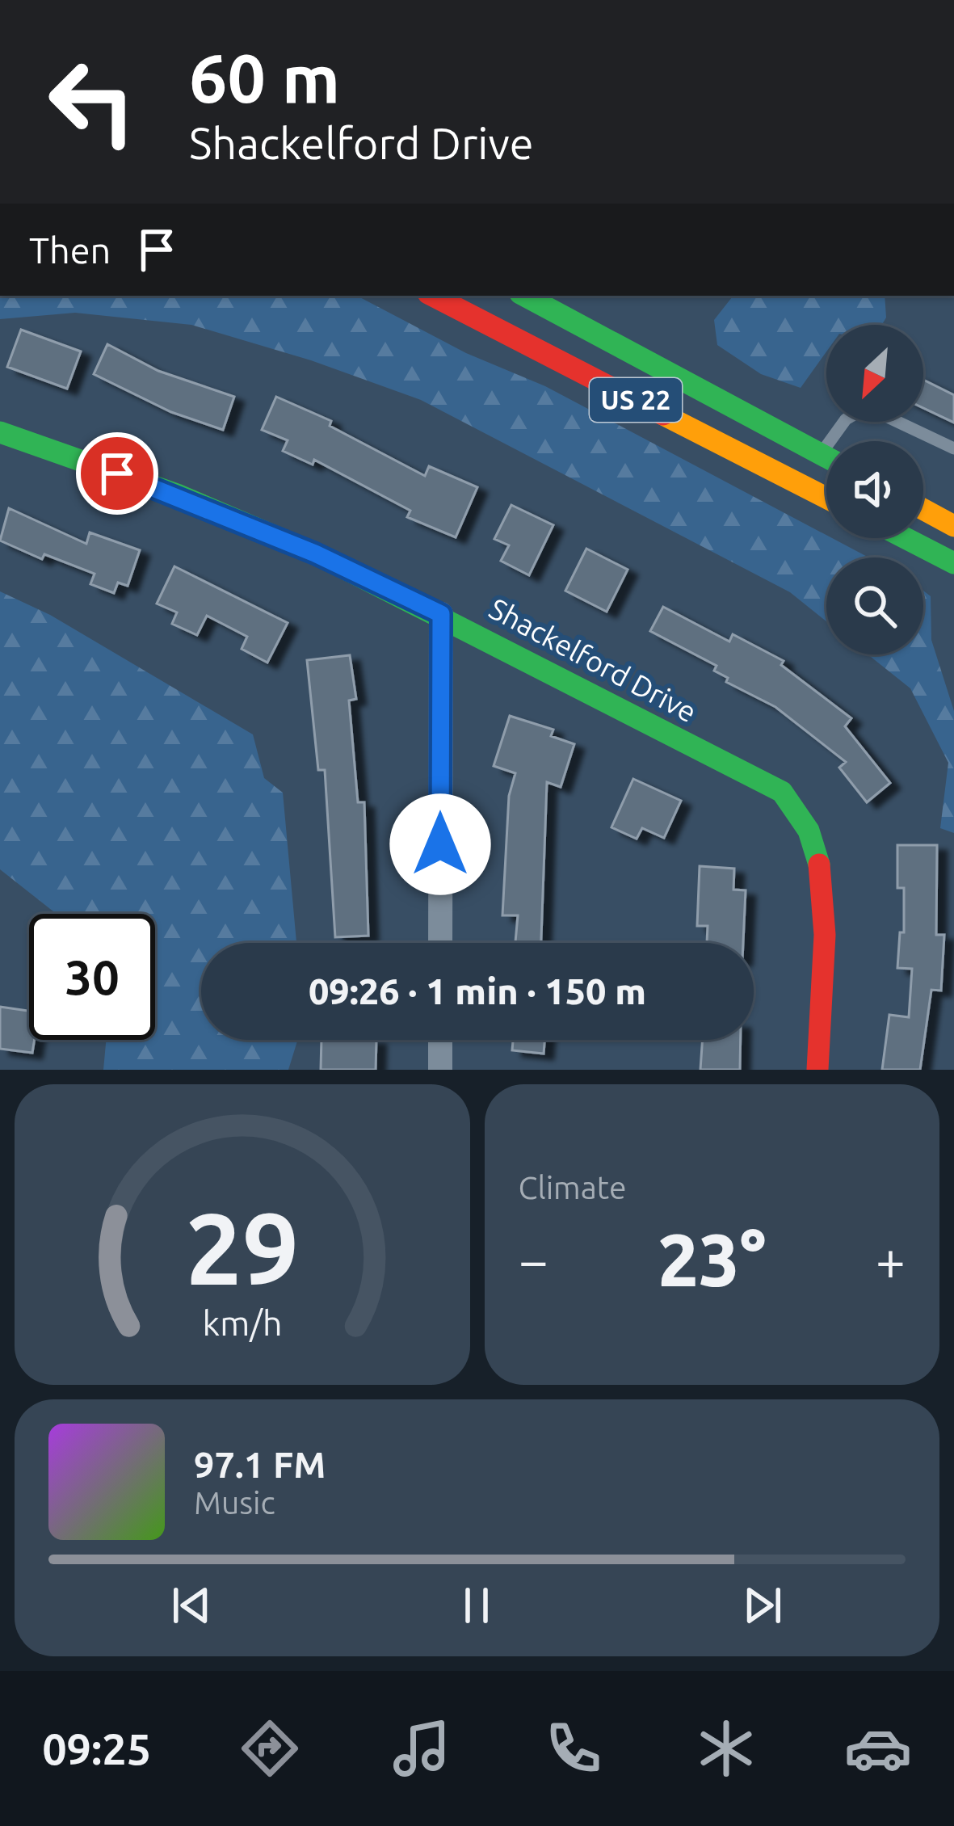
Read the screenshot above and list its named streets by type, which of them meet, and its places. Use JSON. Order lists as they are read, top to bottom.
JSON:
{
  "streets": {
    "main road": ["US 22", "Shackelford Drive"]
  },
  "north": "bottom left",
  "page": {
    "turn": ["60 m", "Shackelford Drive"],
    "then": "Then",
    "limit": "30",
    "trip": "09:26 · 1 min · 150 m",
    "tile": "Climate",
    "heat": ["−", "23°", "+"],
    "song": ["97.1 FM", "Music"],
    "tabs": "09:25",
    "gauge": ["29", "km/h"]
  }
}
